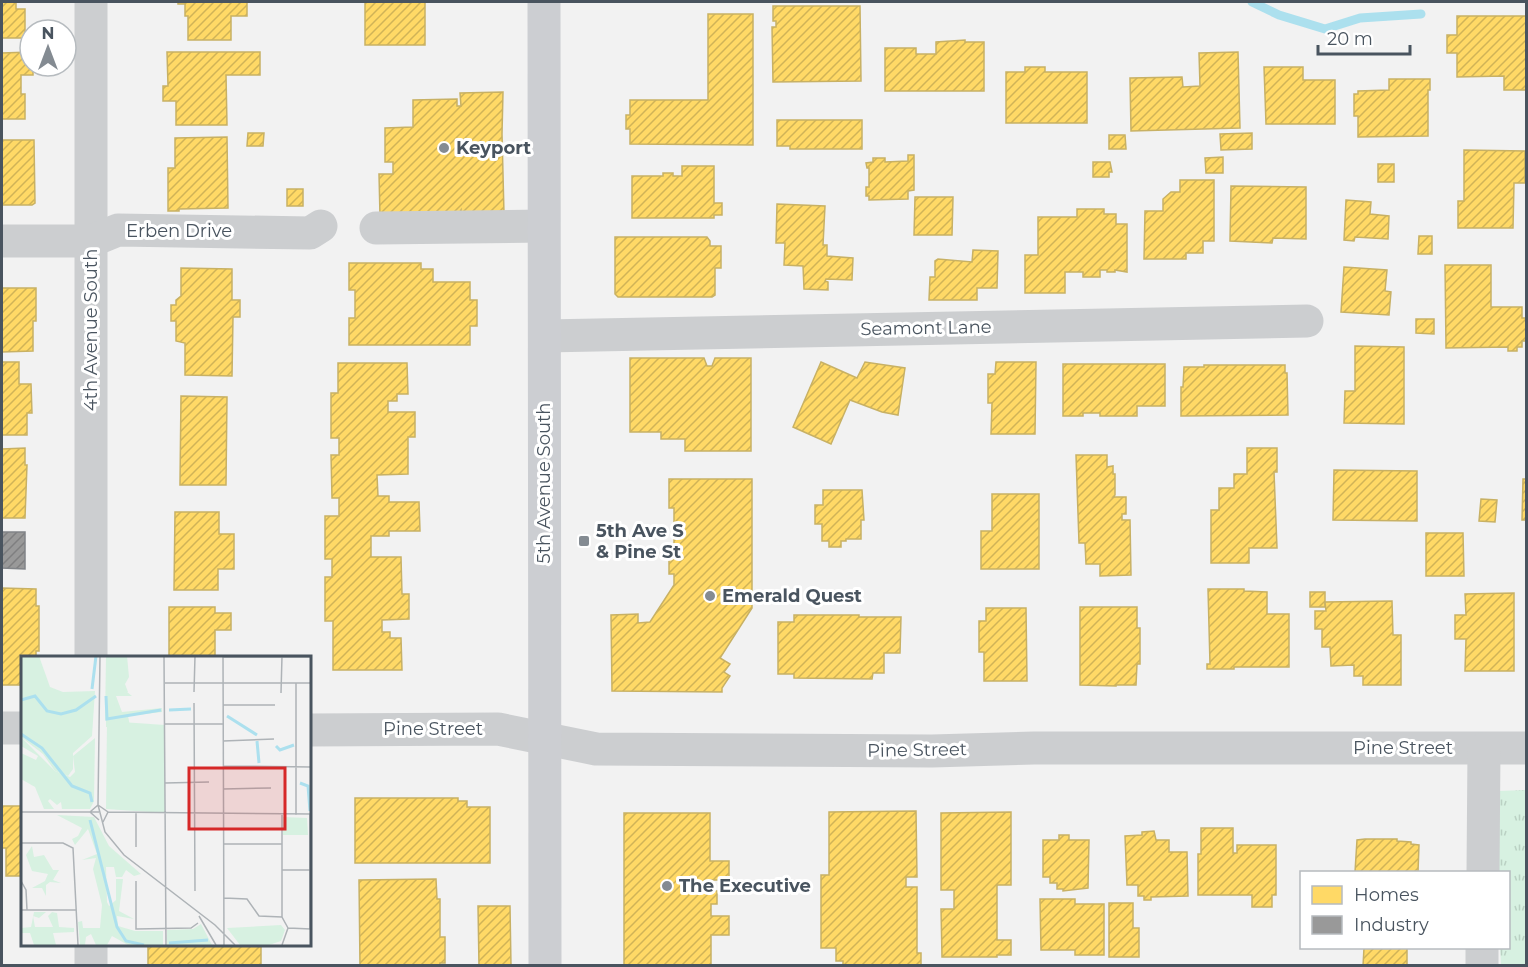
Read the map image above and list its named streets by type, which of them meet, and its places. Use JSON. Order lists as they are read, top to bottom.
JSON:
{
  "streets": {
    "main road": ["5th Avenue South"],
    "street": [
      "Erben Drive",
      "Seamont Lane",
      "4th Avenue South",
      "Pine Street"
    ]
  },
  "crossings": [
    ["Erben Drive", "4th Avenue South"],
    ["Seamont Lane", "5th Avenue South"],
    ["5th Avenue South", "Pine Street"]
  ],
  "places": {
    "other": ["Keyport", "Emerald Quest", "The Executive"],
    "transit": ["5th Ave S & Pine St"]
  },
  "legend": ["Homes", "Industry"],
  "scale_bar": "20 m",
  "north": "top"
}
